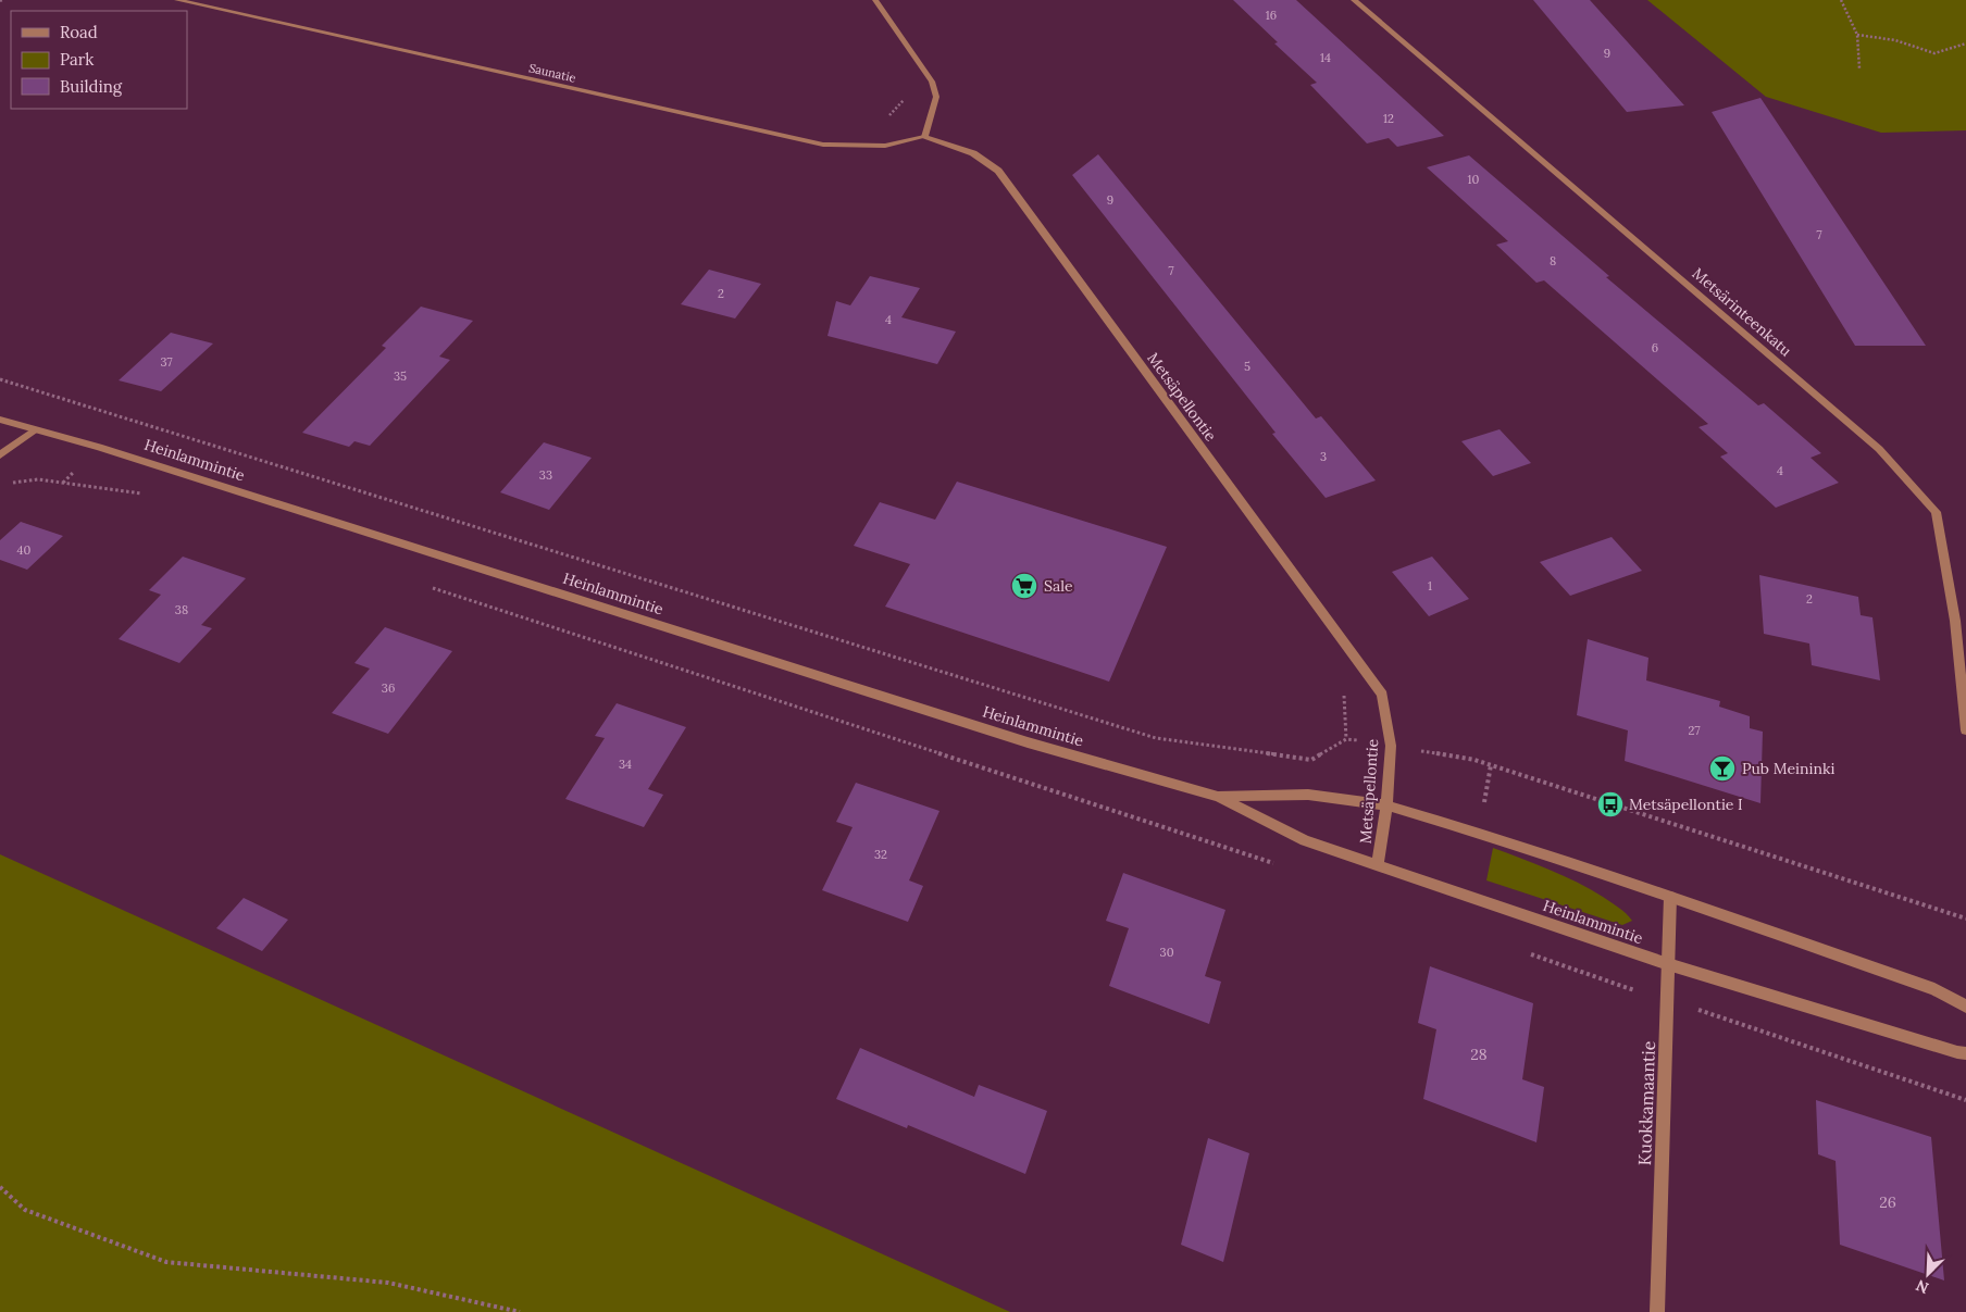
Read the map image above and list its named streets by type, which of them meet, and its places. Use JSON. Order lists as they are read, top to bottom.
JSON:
{
  "streets": {
    "street": [
      "Saunatie",
      "Metsärinteenkatu",
      "Metsäpellontie",
      "Heinlammintie",
      "Kuokkamaantie"
    ]
  },
  "crossings": [
    ["Saunatie", "Metsäpellontie"],
    ["Metsäpellontie", "Heinlammintie"],
    ["Heinlammintie", "Kuokkamaantie"]
  ],
  "places": {
    "supermarket": ["Sale"],
    "bar": ["Pub Meininki"],
    "bus stop": ["Metsäpellontie I"]
  },
  "house_numbers": [
    "16",
    "9",
    "14",
    "12",
    "10",
    "9",
    "7",
    "8",
    "7",
    "2",
    "4",
    "6",
    "37",
    "5",
    "35",
    "3",
    "4",
    "33",
    "40",
    "1",
    "2",
    "38",
    "36",
    "27",
    "34",
    "32",
    "30",
    "28",
    "26"
  ],
  "legend": ["Road", "Park", "Building"],
  "north": "bottom left"
}
